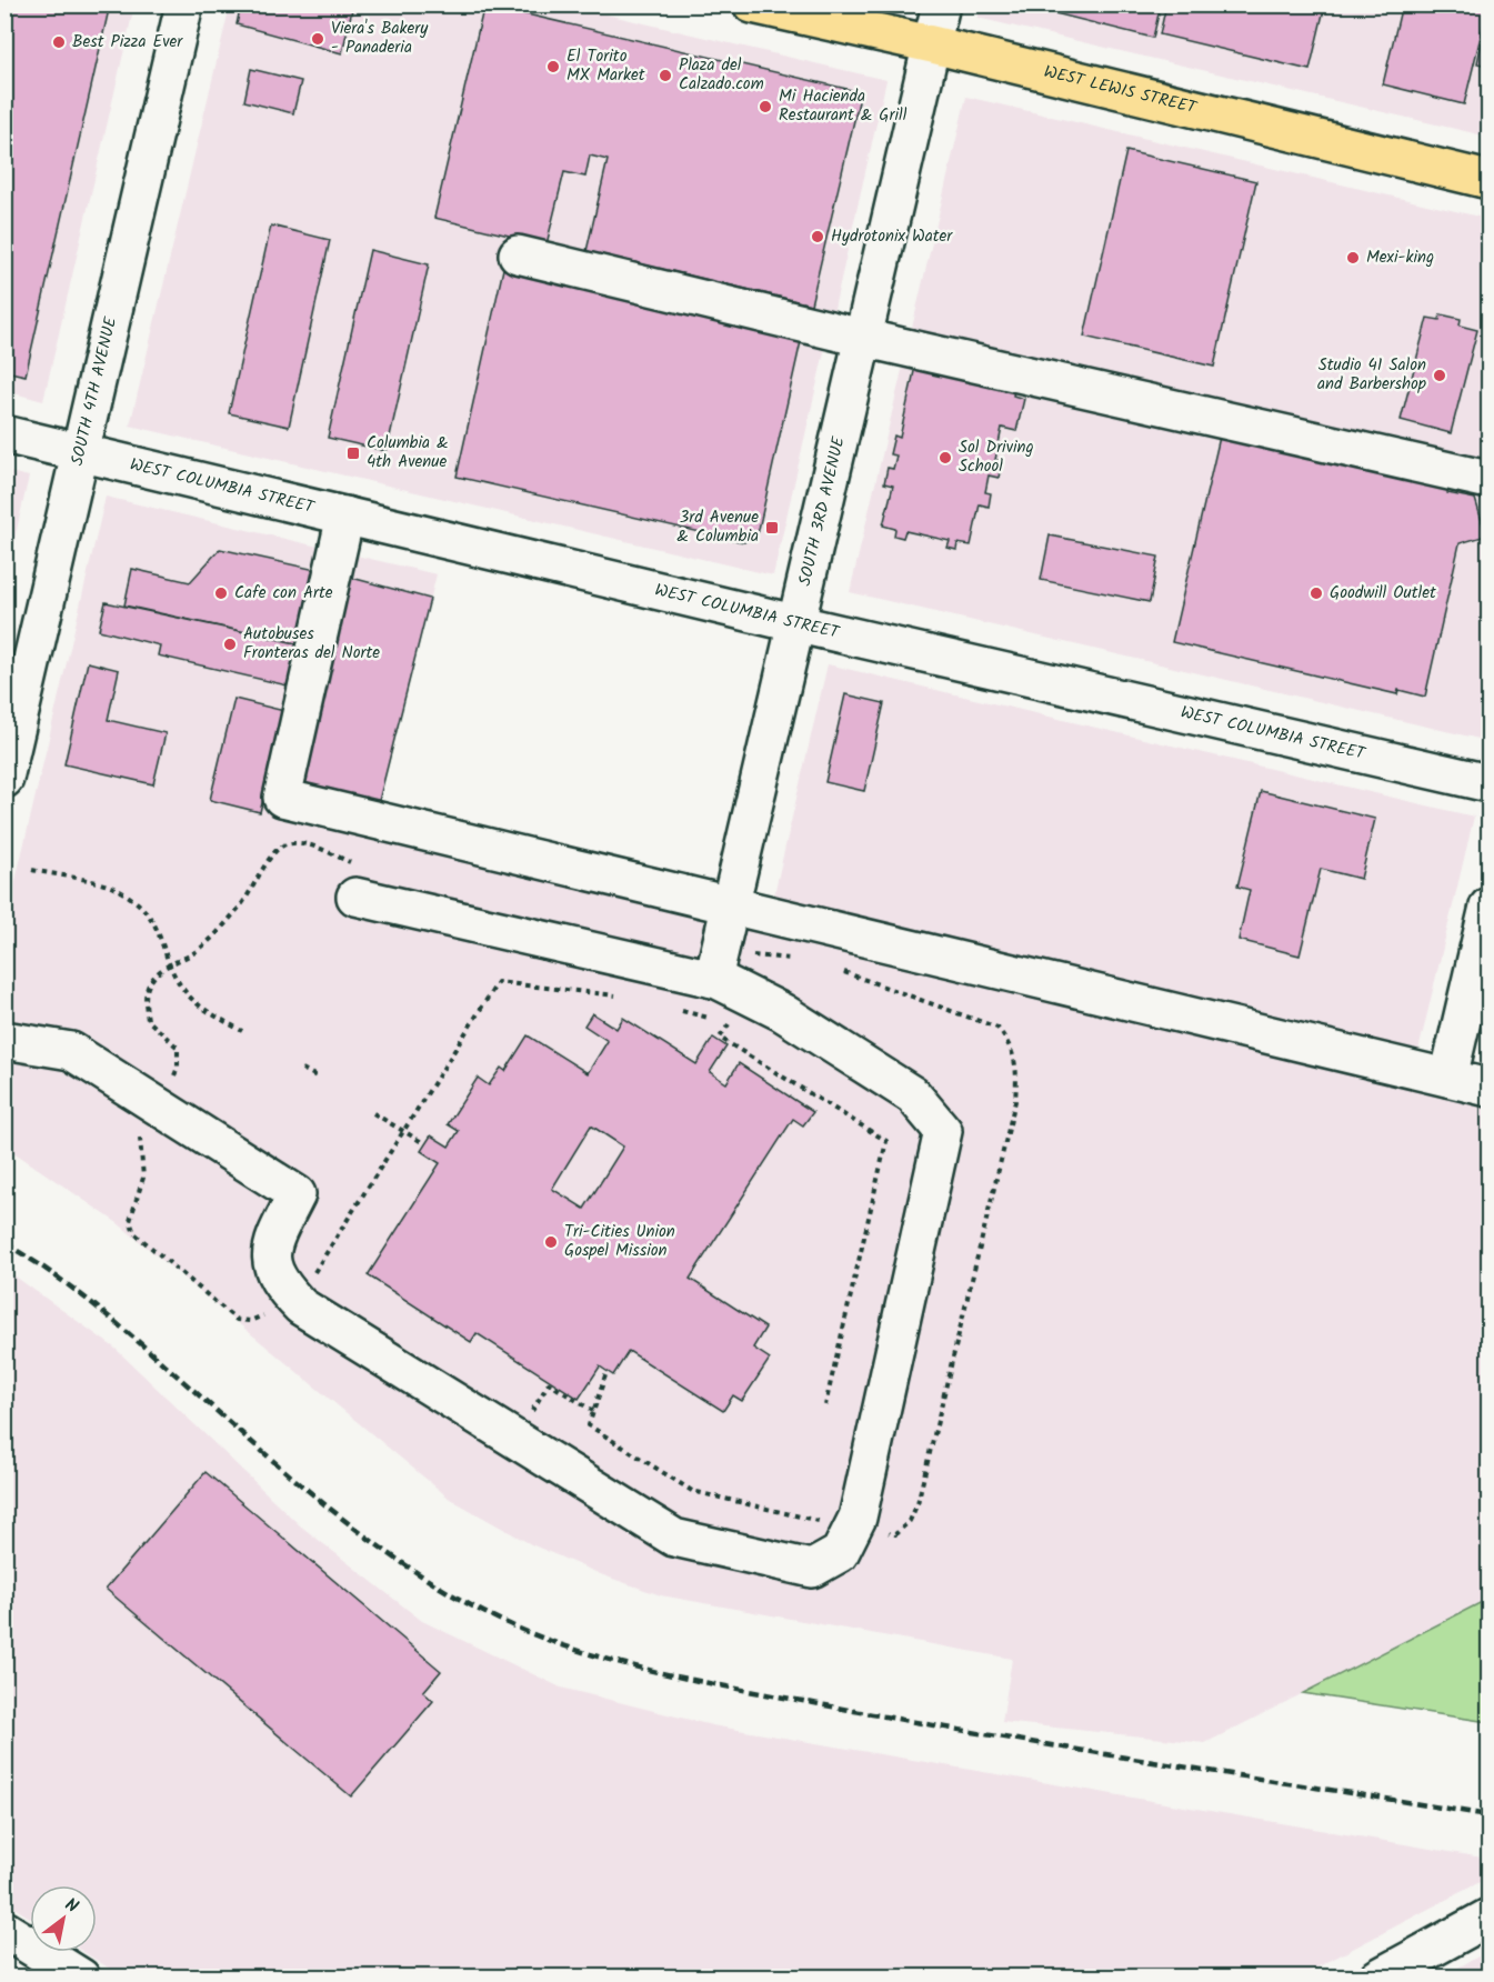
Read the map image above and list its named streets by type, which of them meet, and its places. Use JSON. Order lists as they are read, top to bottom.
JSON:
{
  "streets": {
    "main road": ["WEST LEWIS STREET"],
    "street": ["SOUTH 4TH AVENUE", "WEST COLUMBIA STREET", "SOUTH 3RD AVENUE"]
  },
  "crossings": [
    ["WEST LEWIS STREET", "SOUTH 3RD AVENUE"],
    ["SOUTH 4TH AVENUE", "WEST COLUMBIA STREET"],
    ["WEST COLUMBIA STREET", "SOUTH 3RD AVENUE"]
  ],
  "places": {
    "other": [
      "Viera's Bakery - Panaderia",
      "Best Pizza Ever",
      "El Torito MX Market",
      "Plaza del Calzado.com",
      "Mi Hacienda Restaurant & Grill",
      "Hydrotonix Water",
      "Mexi-king",
      "Studio 41 Salon and Barbershop",
      "Sol Driving School",
      "Cafe con Arte",
      "Goodwill Outlet",
      "Autobuses Fronteras del Norte",
      "Tri-Cities Union Gospel Mission"
    ],
    "transit": ["Columbia & 4th Avenue", "3rd Avenue & Columbia"]
  },
  "north": "top right"
}
